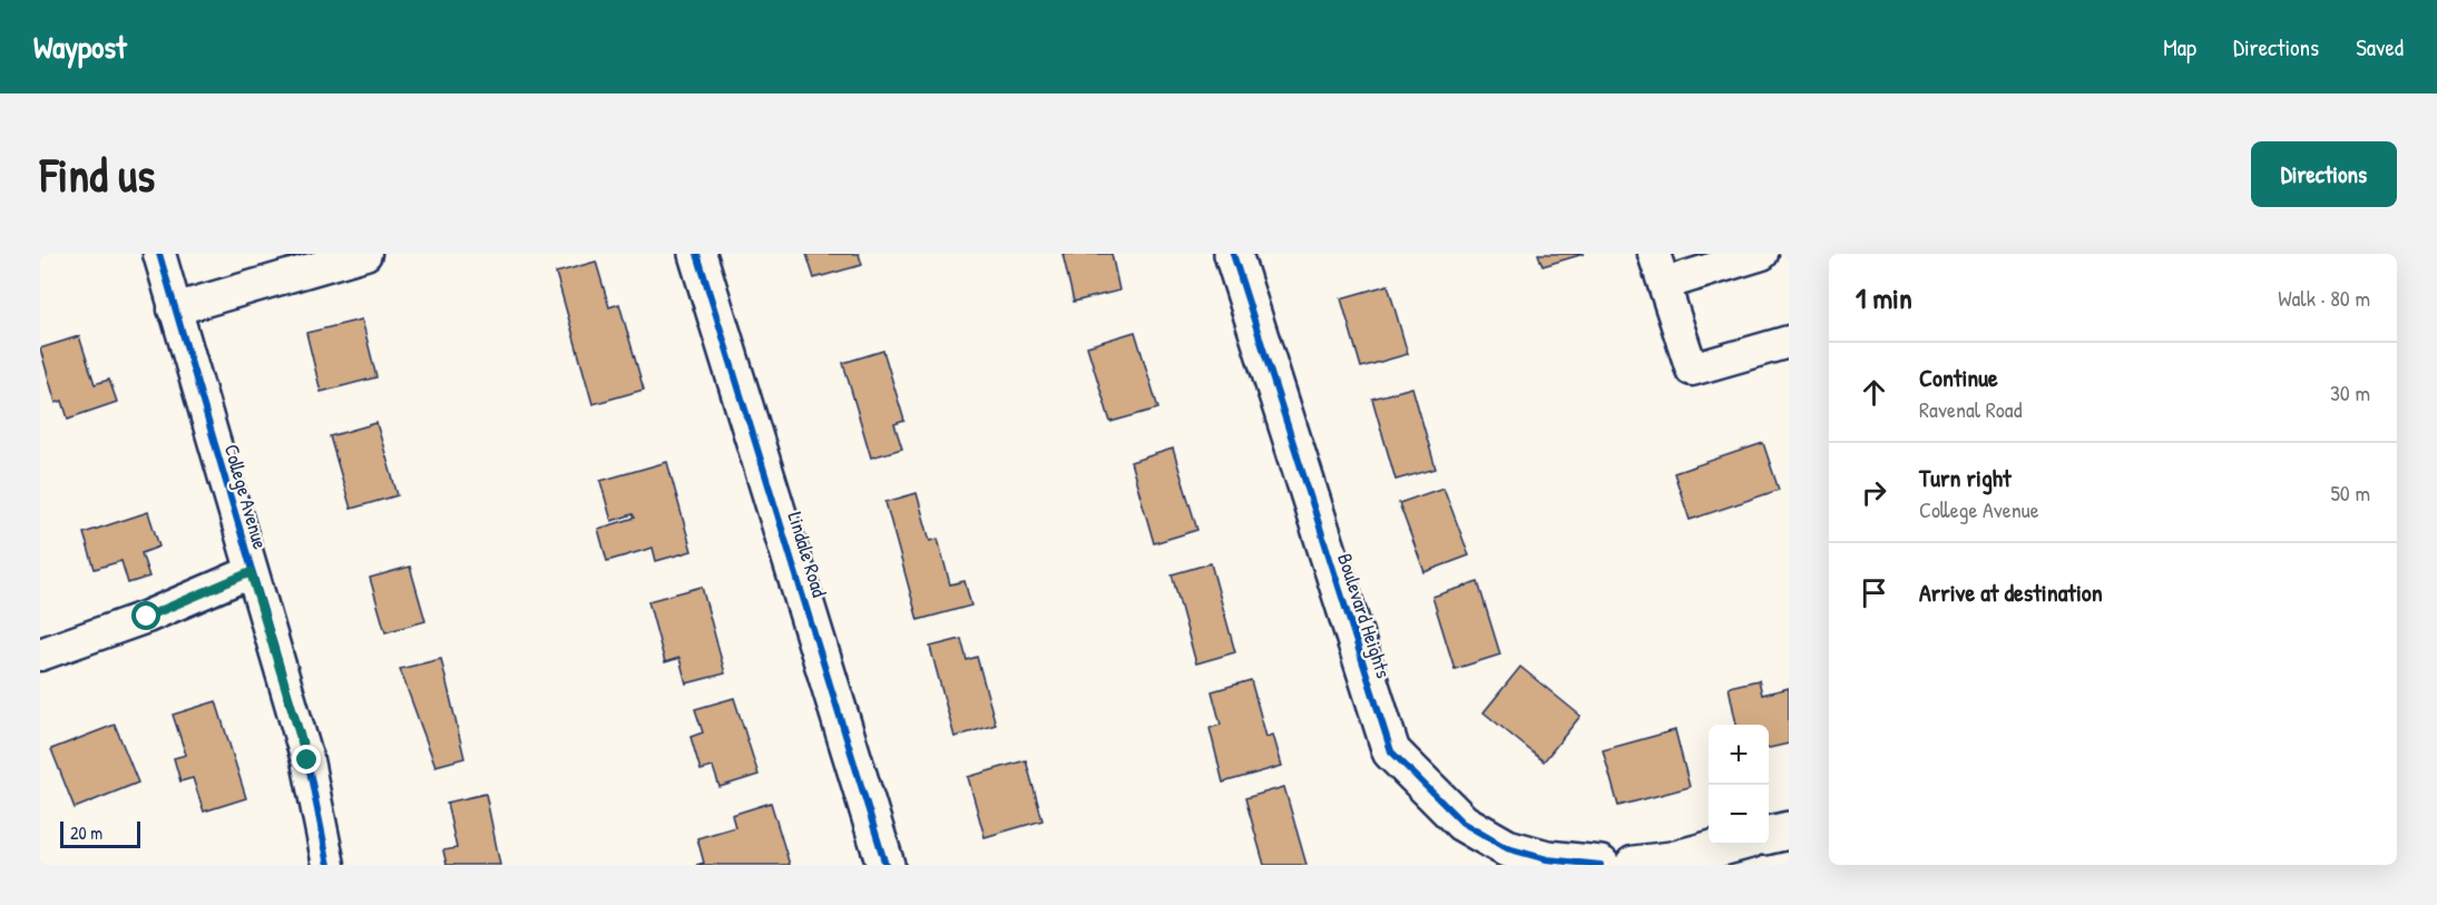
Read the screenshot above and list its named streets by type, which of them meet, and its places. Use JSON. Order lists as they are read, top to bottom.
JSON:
{
  "streets": {
    "street": ["College Avenue", "Lindale Road", "Boulevard Heights"]
  },
  "scale_bar": "20 m",
  "page": {
    "header": "Waypost",
    "nav": ["Map", "Directions", "Saved"],
    "buttons": "Directions",
    "title": "Find us",
    "heading": ["1 min", "Walk · 80 m"],
    "list": [
      ["Continue", "Ravenal Road", "30 m"],
      ["Turn right", "College Avenue", "50 m"],
      "Arrive at destination"
    ],
    "map_buttons": ["+", "−"],
    "scale": "20 m"
  }
}
